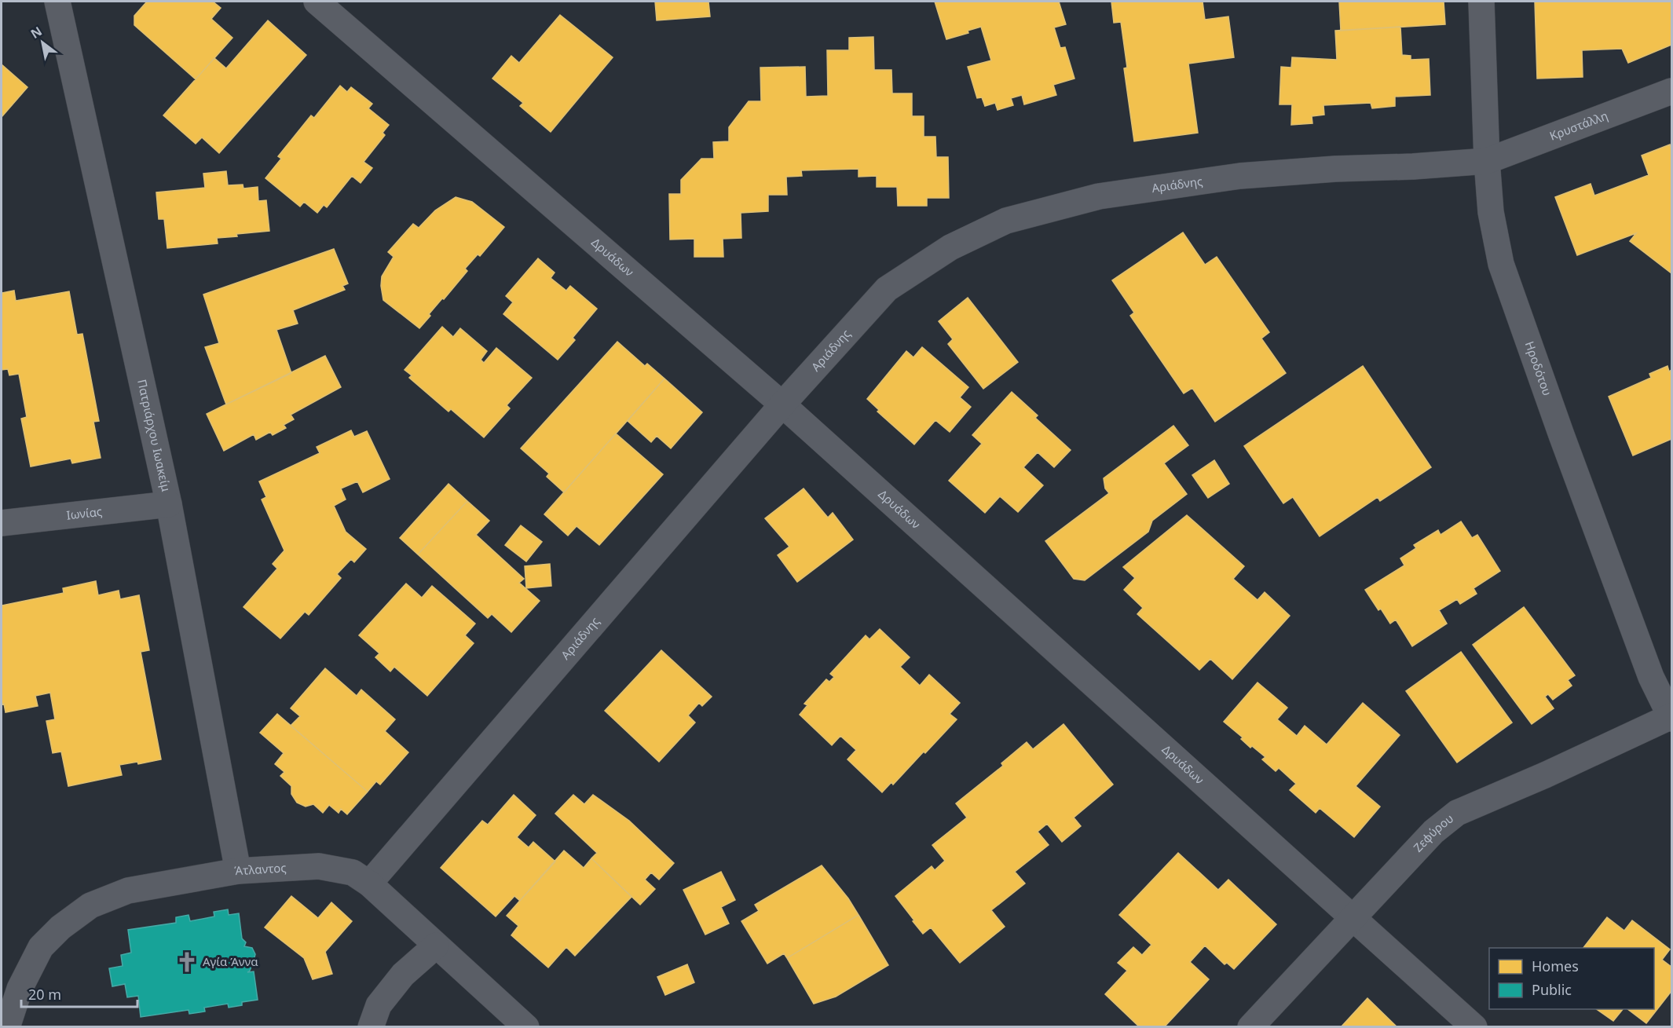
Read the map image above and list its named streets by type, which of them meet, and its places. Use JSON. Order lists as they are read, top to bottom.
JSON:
{
  "streets": {
    "street": [
      "Κρυστάλλη",
      "Αριάδνης",
      "Δρυάδων",
      "Ηροδότου",
      "Πατριάρχου Ιωακείμ",
      "Ιωνίας",
      "Ζεφύρου",
      "Άτλαντος"
    ]
  },
  "crossings": [
    ["Κρυστάλλη", "Αριάδνης"],
    ["Κρυστάλλη", "Ηροδότου"],
    ["Αριάδνης", "Δρυάδων"],
    ["Αριάδνης", "Ηροδότου"],
    ["Αριάδνης", "Άτλαντος"],
    ["Δρυάδων", "Ζεφύρου"],
    ["Ηροδότου", "Ζεφύρου"],
    ["Πατριάρχου Ιωακείμ", "Ιωνίας"],
    ["Πατριάρχου Ιωακείμ", "Άτλαντος"]
  ],
  "places": {
    "church": ["Αγία Άννα"]
  },
  "legend": ["Homes", "Public"],
  "scale_bar": "20 m",
  "north": "top left"
}
